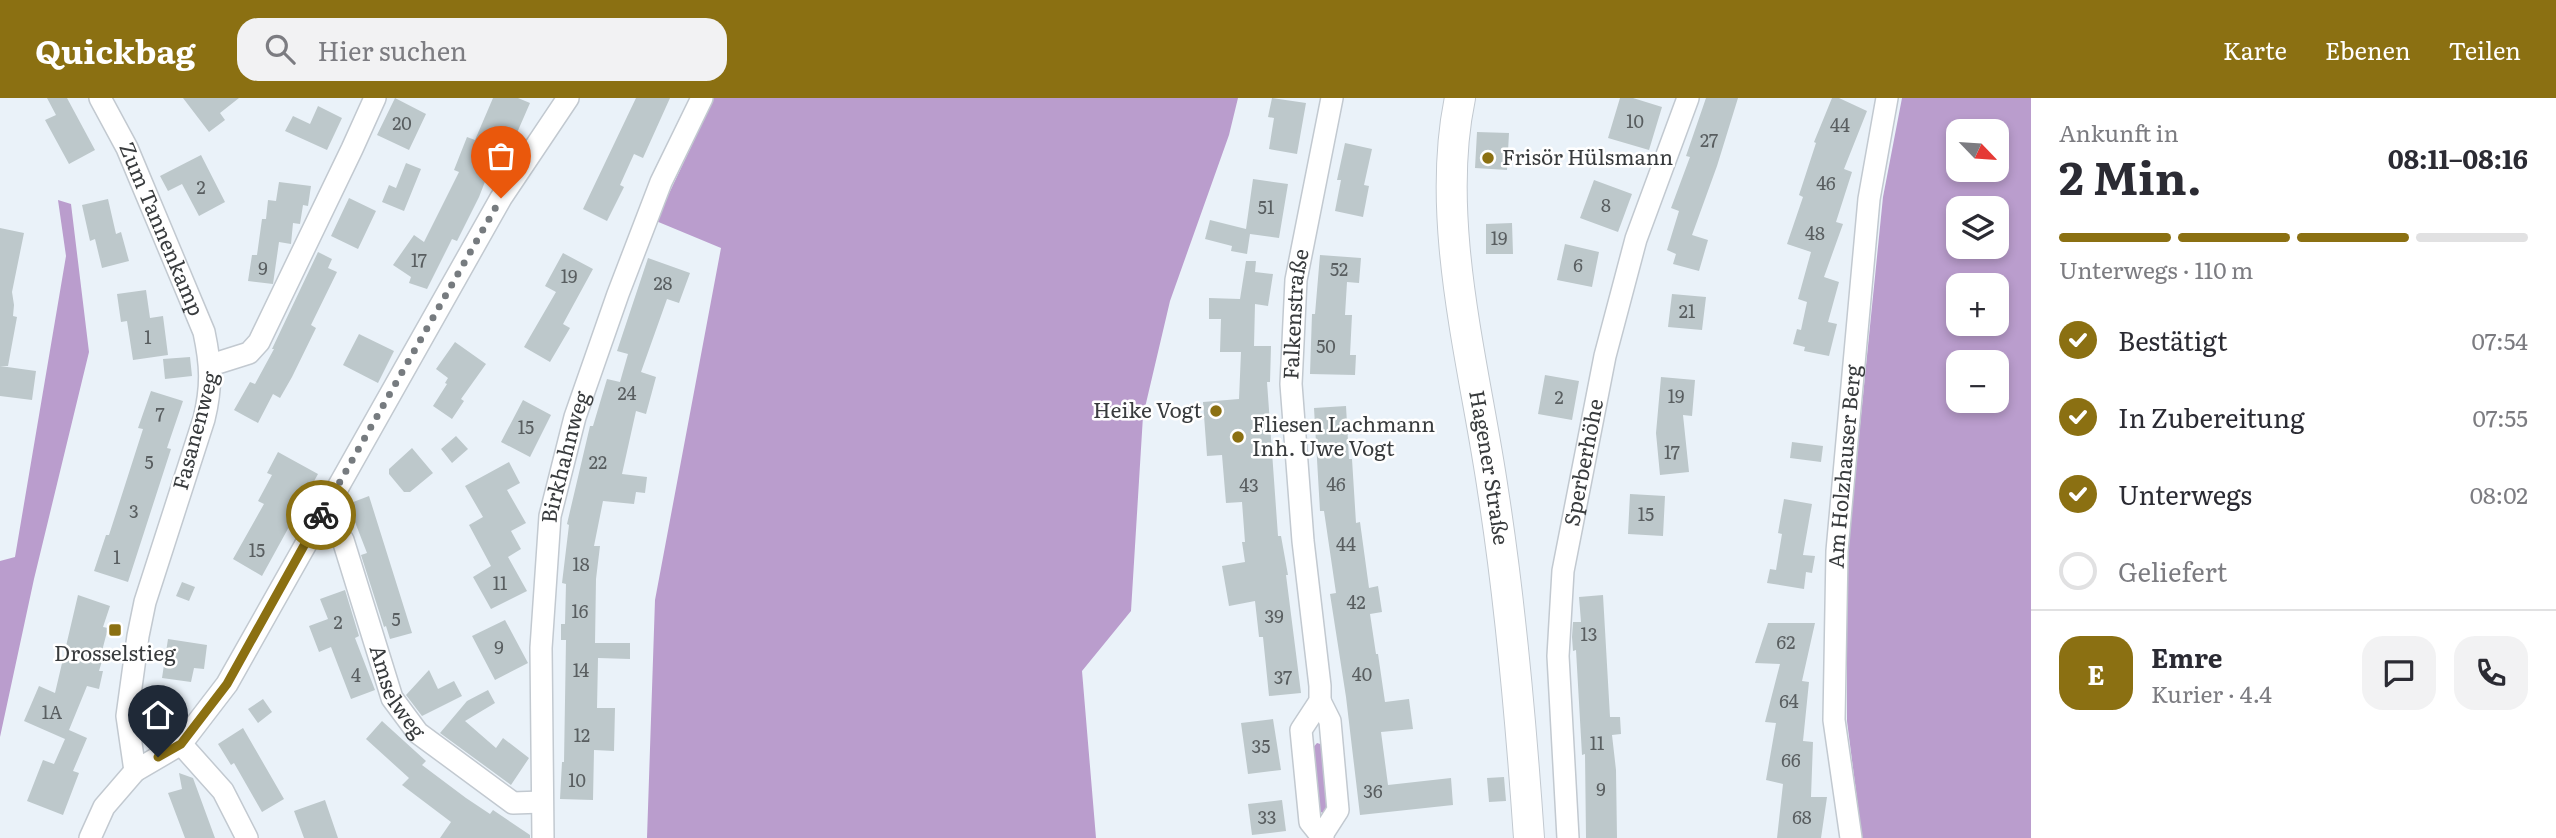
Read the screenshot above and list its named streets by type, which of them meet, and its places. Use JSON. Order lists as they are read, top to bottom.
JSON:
{
  "streets": {
    "main road": ["Hagener Straße"],
    "street": [
      "Zum Tannenkamp",
      "Falkenstraße",
      "Fasanenweg",
      "Birkhahnweg",
      "Sperberhöhe",
      "Am Holzhauser Berg",
      "Amselweg"
    ]
  },
  "crossings": [
    ["Zum Tannenkamp", "Fasanenweg"],
    ["Birkhahnweg", "Amselweg"]
  ],
  "places": {
    "other": ["Frisör Hülsmann", "Heike Vogt", "Fliesen Lachmann Inh. Uwe Vogt"],
    "transit": ["Drosselstieg"]
  },
  "house_numbers": [
    "10",
    "20",
    "44",
    "27",
    "46",
    "2",
    "8",
    "51",
    "48",
    "19",
    "17",
    "6",
    "9",
    "52",
    "19",
    "28",
    "21",
    "1",
    "50",
    "24",
    "19",
    "2",
    "7",
    "15",
    "17",
    "5",
    "22",
    "46",
    "43",
    "3",
    "15",
    "44",
    "15",
    "1",
    "18",
    "11",
    "42",
    "16",
    "39",
    "5",
    "2",
    "13",
    "62",
    "9",
    "14",
    "40",
    "4",
    "37",
    "64",
    "1A",
    "12",
    "11",
    "35",
    "66",
    "10",
    "9",
    "36",
    "33",
    "68"
  ],
  "north": "bottom right",
  "page": {
    "header": "Quickbag",
    "search": "Hier suchen",
    "nav": ["Karte", "Ebenen", "Teilen"],
    "heading": ["2 Min.", "Ankunft in", "08:11–08:16"],
    "panel": ["Emre", "Kurier · 4.4"],
    "map_buttons": ["+", "−"],
    "bar": "Unterwegs · 110 m",
    "list": [
      ["Bestätigt", "07:54"],
      ["In Zubereitung", "07:55"],
      ["Unterwegs", "08:02"],
      "Geliefert"
    ],
    "round": "E"
  }
}
